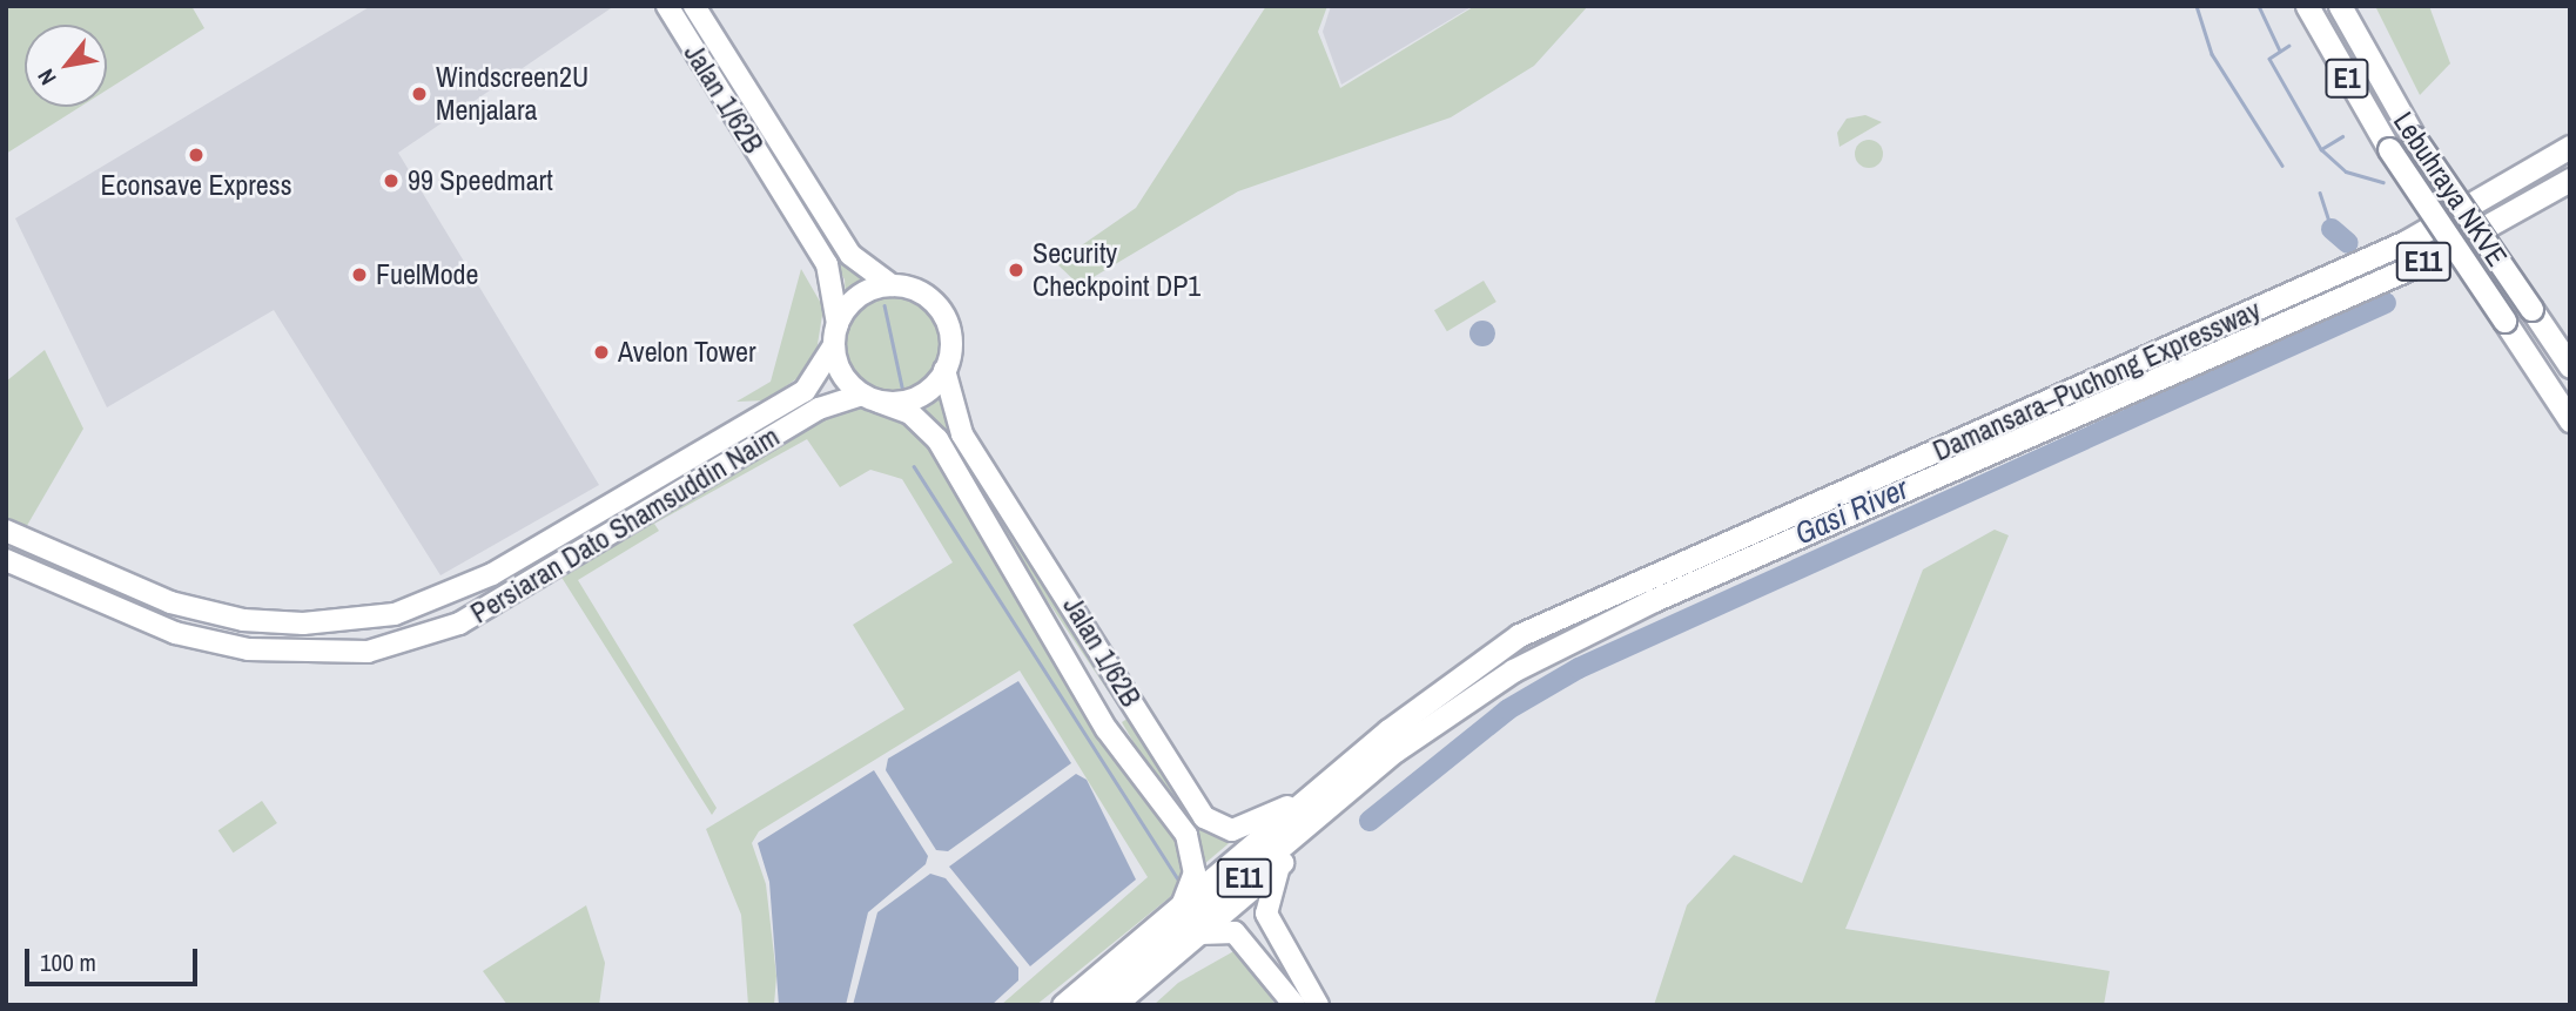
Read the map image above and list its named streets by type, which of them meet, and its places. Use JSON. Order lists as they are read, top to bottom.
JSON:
{
  "streets": {
    "highway": [
      "E1",
      "Lebuhraya NKVE",
      "E11",
      "Damansara–Puchong Expressway"
    ],
    "main road": ["Jalan 1/62B", "Persiaran Dato Shamsuddin Naim"]
  },
  "crossings": [
    ["Jalan 1/62B", "Damansara–Puchong Expressway"],
    ["Jalan 1/62B", "Persiaran Dato Shamsuddin Naim"],
    ["E11", "Damansara–Puchong Expressway"]
  ],
  "water": ["Gasi River"],
  "places": [
    "Windscreen2U Menjalara",
    "Econsave Express",
    "99 Speedmart",
    "Security Checkpoint DP1",
    "FuelMode",
    "Avelon Tower"
  ],
  "scale_bar": "100 m",
  "north": "bottom left"
}
